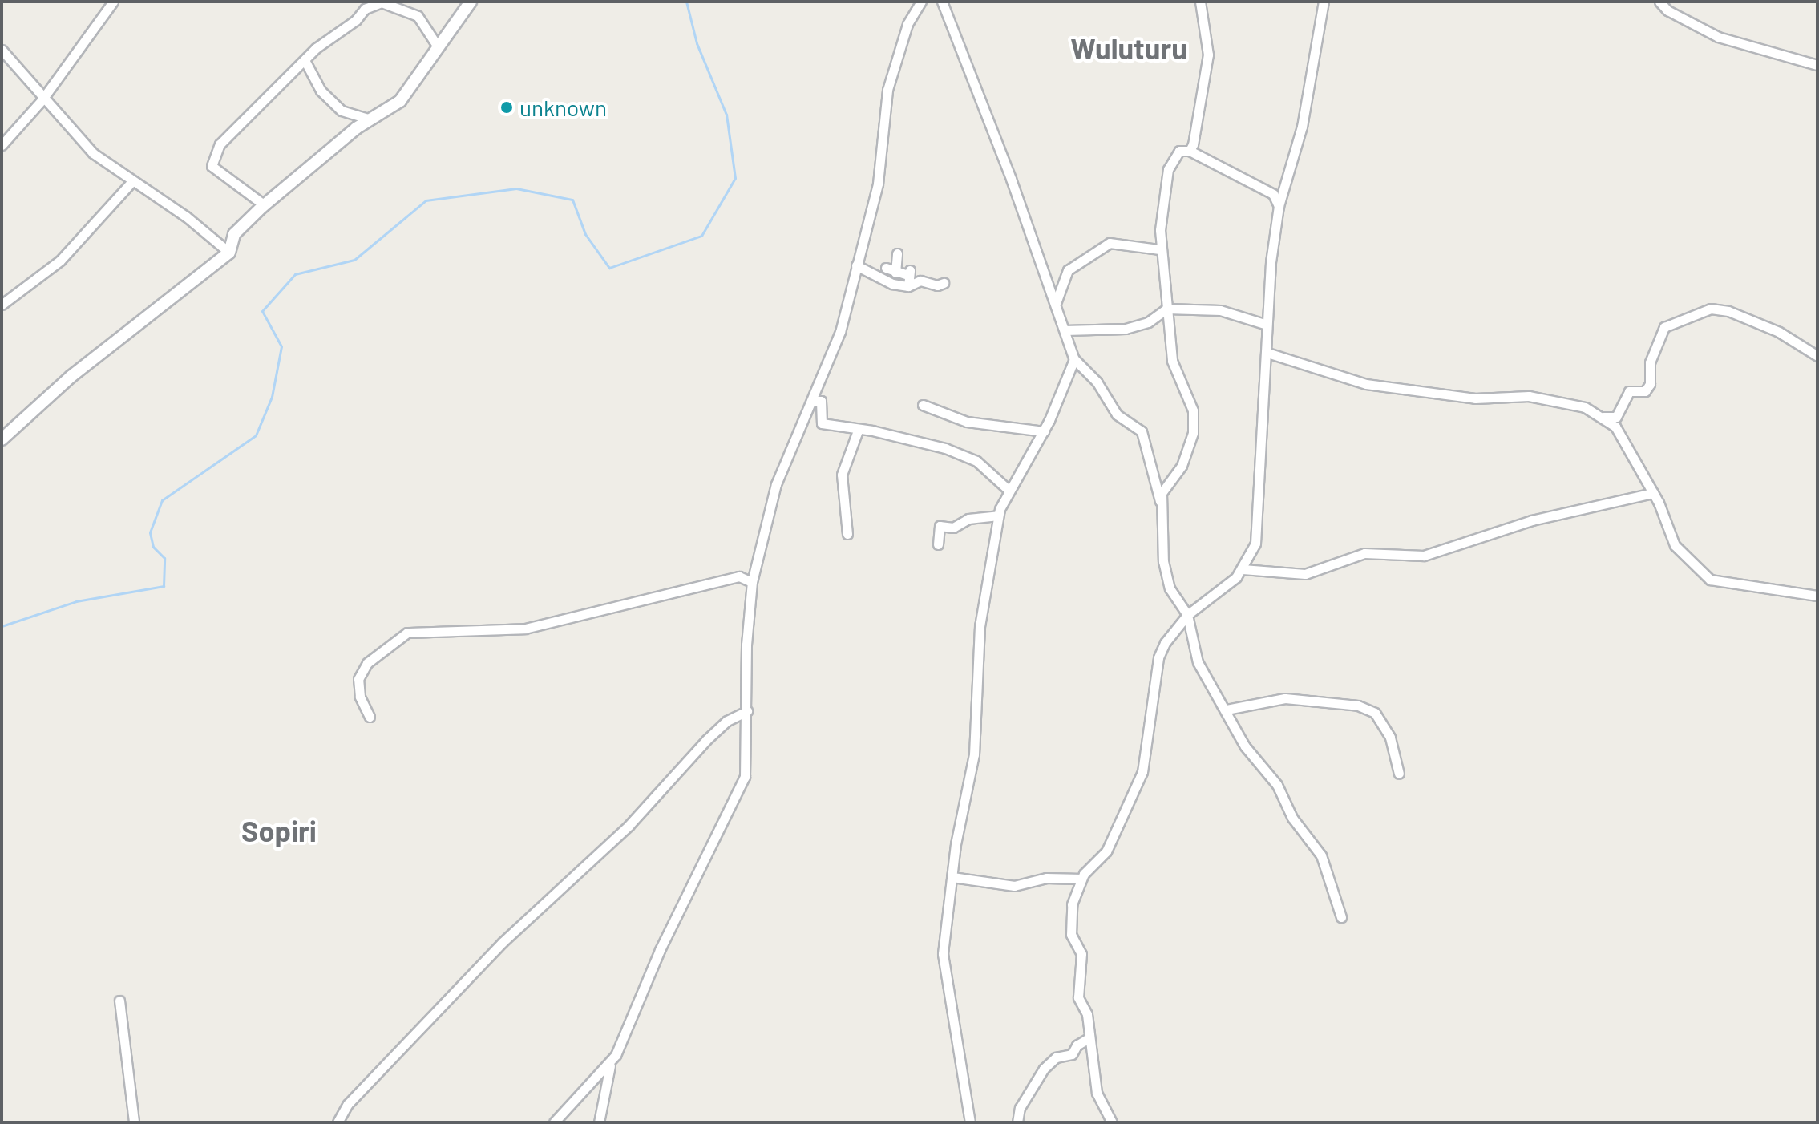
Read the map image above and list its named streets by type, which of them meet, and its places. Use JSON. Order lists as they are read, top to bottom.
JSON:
{
  "districts": ["Wuluturu", "Sopiri"],
  "places": ["unknown"]
}
